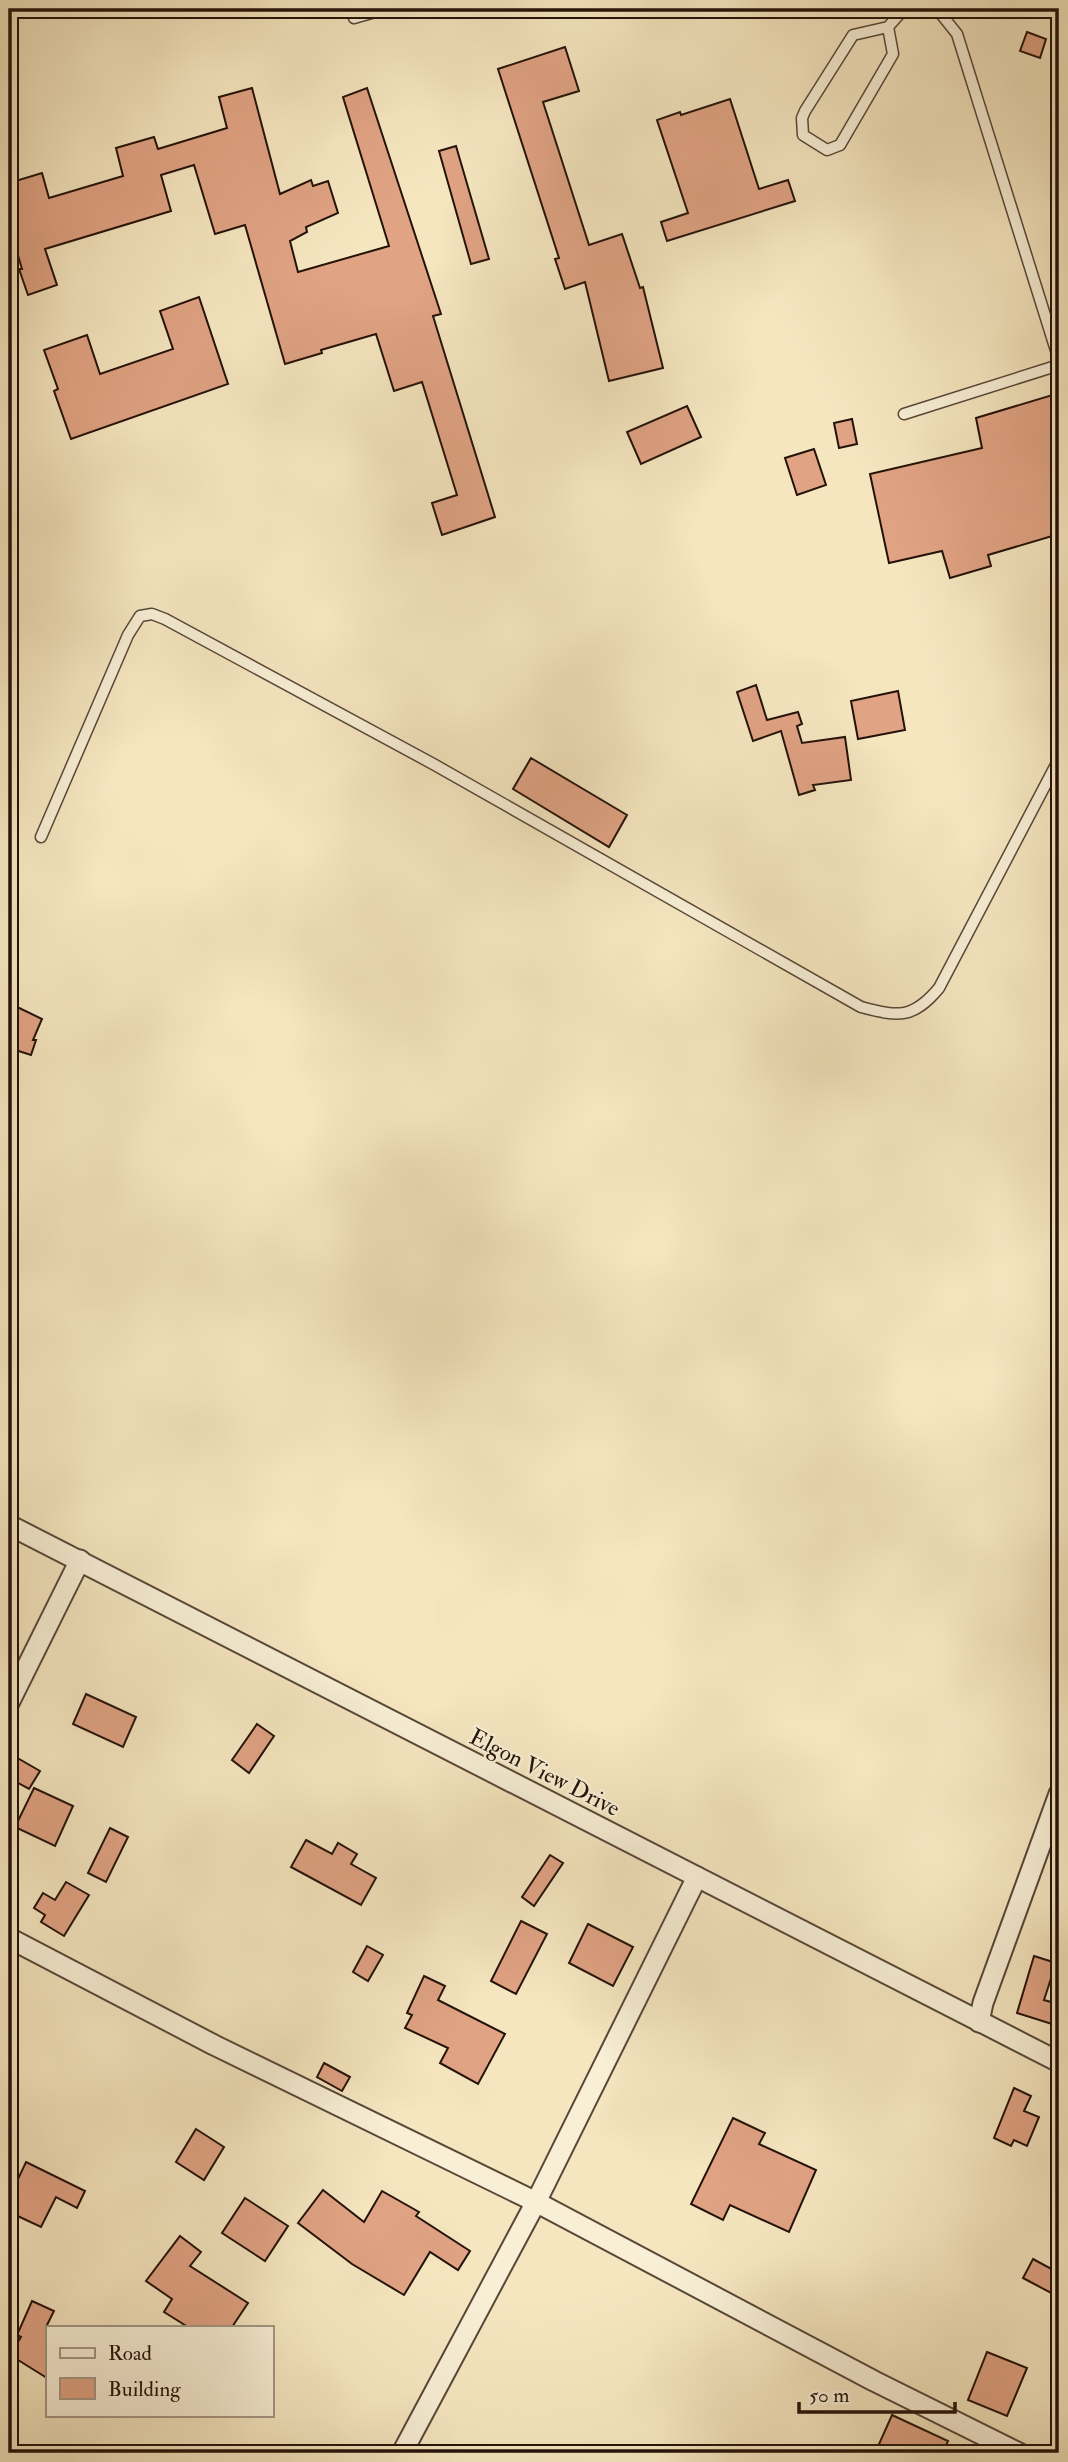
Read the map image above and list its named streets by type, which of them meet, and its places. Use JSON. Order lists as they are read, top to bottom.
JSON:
{
  "streets": {
    "street": ["Elgon View Drive"]
  },
  "legend": ["Road", "Building"],
  "scale_bar": "50 m"
}
